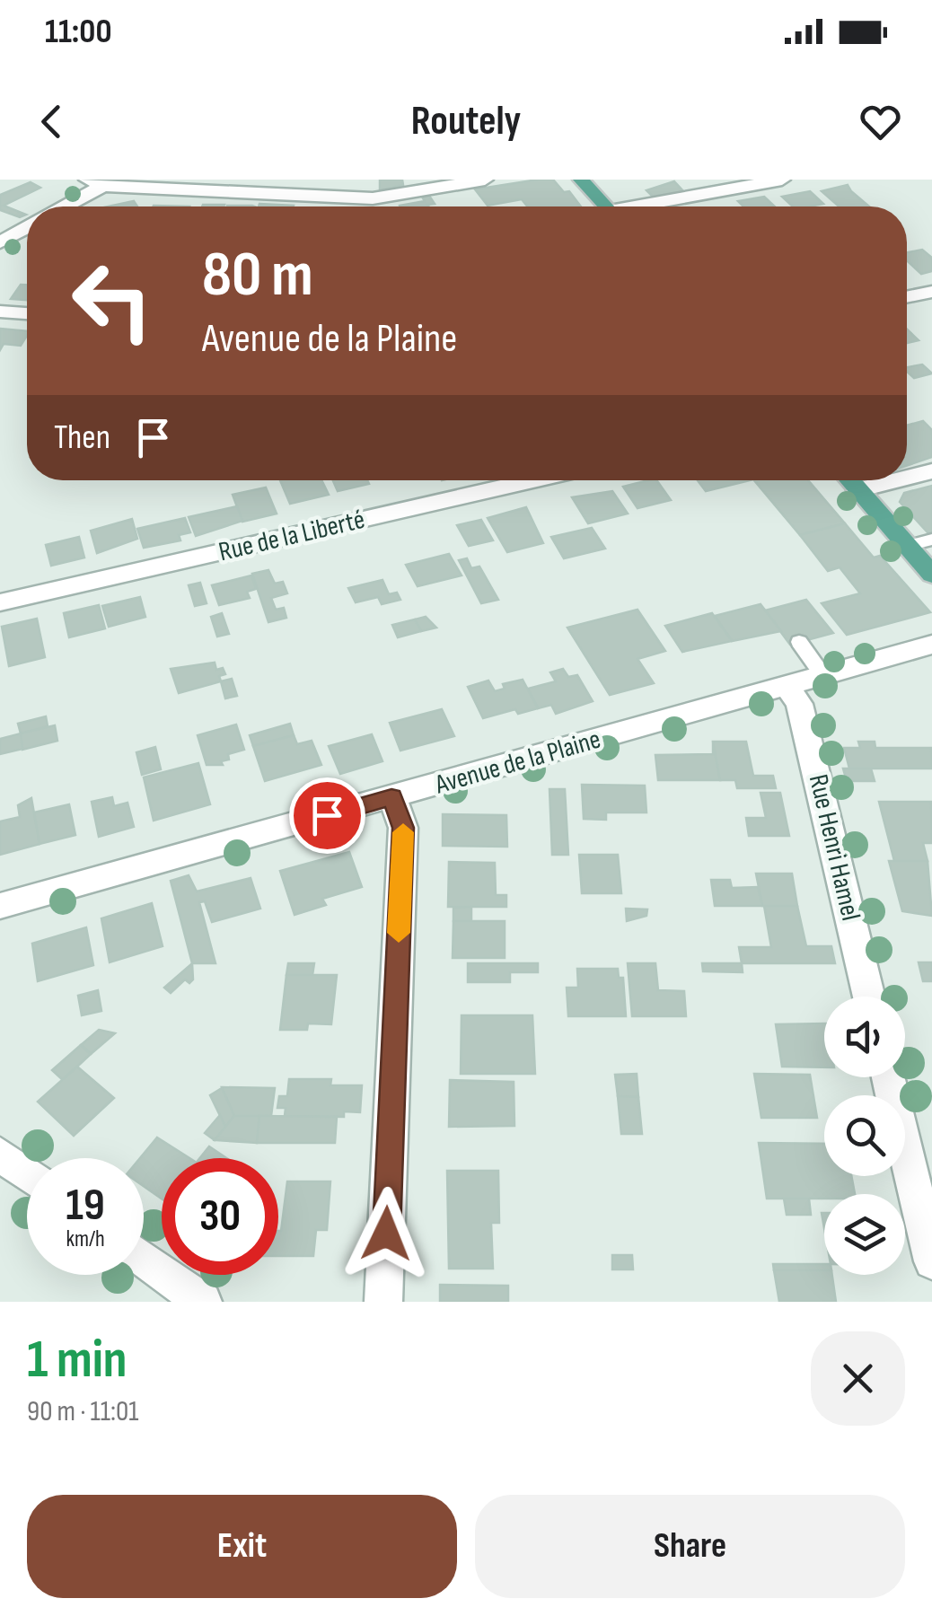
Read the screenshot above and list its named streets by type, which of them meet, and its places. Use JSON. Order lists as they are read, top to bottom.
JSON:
{
  "streets": {
    "street": ["Rue de la Liberté", "Avenue de la Plaine", "Rue Henri Hamel"]
  },
  "crossings": [
    ["Avenue de la Plaine", "Rue Henri Hamel"]
  ],
  "page": {
    "status": "11:00",
    "header": "Routely",
    "turn": ["80 m", "Avenue de la Plaine"],
    "then": "Then",
    "speed": "19 km/h",
    "limit": "30",
    "heading": ["1 min", "90 m · 11:01"],
    "buttons": ["Exit", "Share"]
  }
}
